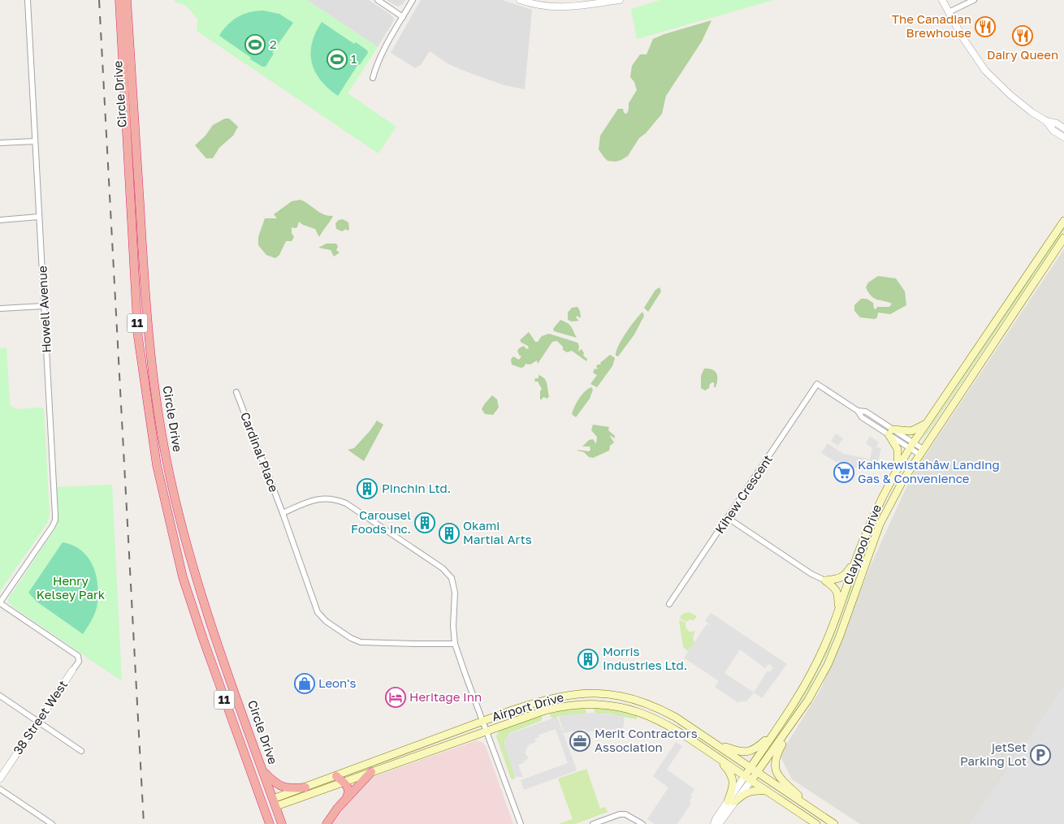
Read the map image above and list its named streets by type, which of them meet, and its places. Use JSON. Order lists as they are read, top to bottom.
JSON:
{
  "streets": {
    "highway": ["Circle Drive", "11"],
    "main road": ["Claypool Drive", "Airport Drive"],
    "street": [
      "Howell Avenue",
      "Cardinal Place",
      "Kihew Crescent",
      "38 Street West"
    ]
  },
  "crossings": [
    ["Circle Drive", "Airport Drive"],
    ["Howell Avenue", "38 Street West"],
    ["Claypool Drive", "Airport Drive"]
  ],
  "parks": ["Henry Kelsey Park"],
  "places": {
    "restaurant": ["The Canadian Brewhouse", "Dairy Queen"],
    "sports": ["2", "1"],
    "supermarket": ["Kahkewistahâw Landing Gas & Convenience"],
    "building": [
      "Pinchin Ltd.",
      "Carousel Foods Inc.",
      "Okami Martial Arts",
      "Morris Industries Ltd."
    ],
    "shop": ["Leon's"],
    "hotel": ["Heritage Inn"],
    "office": ["Merit Contractors Association"],
    "parking": ["jetSet Parking Lot"]
  }
}
